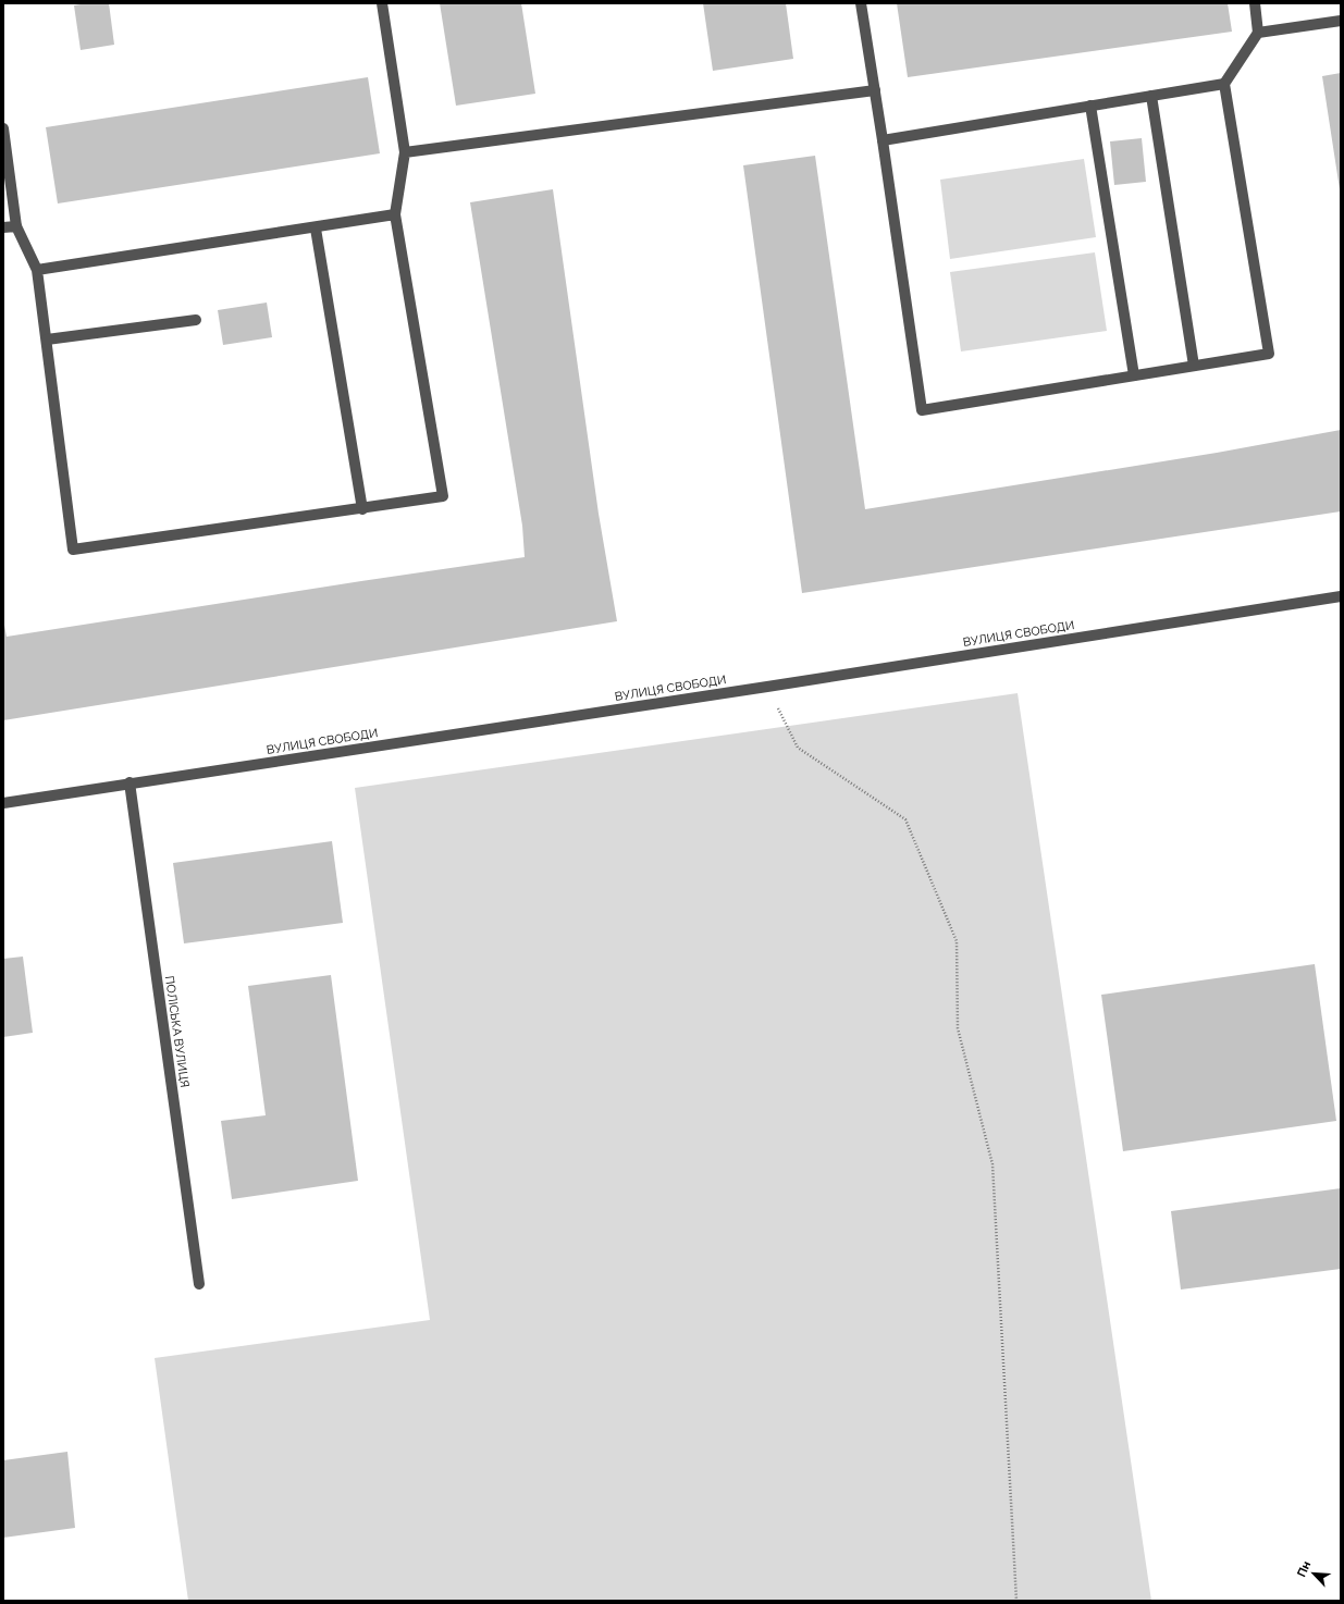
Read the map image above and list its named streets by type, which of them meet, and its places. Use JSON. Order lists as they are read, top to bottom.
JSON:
{
  "streets": {
    "street": ["ВУЛИЦЯ СВОБОДИ", "ПОЛІСЬКА ВУЛИЦЯ"]
  },
  "crossings": [
    ["ВУЛИЦЯ СВОБОДИ", "ПОЛІСЬКА ВУЛИЦЯ"]
  ],
  "north": "top left"
}
